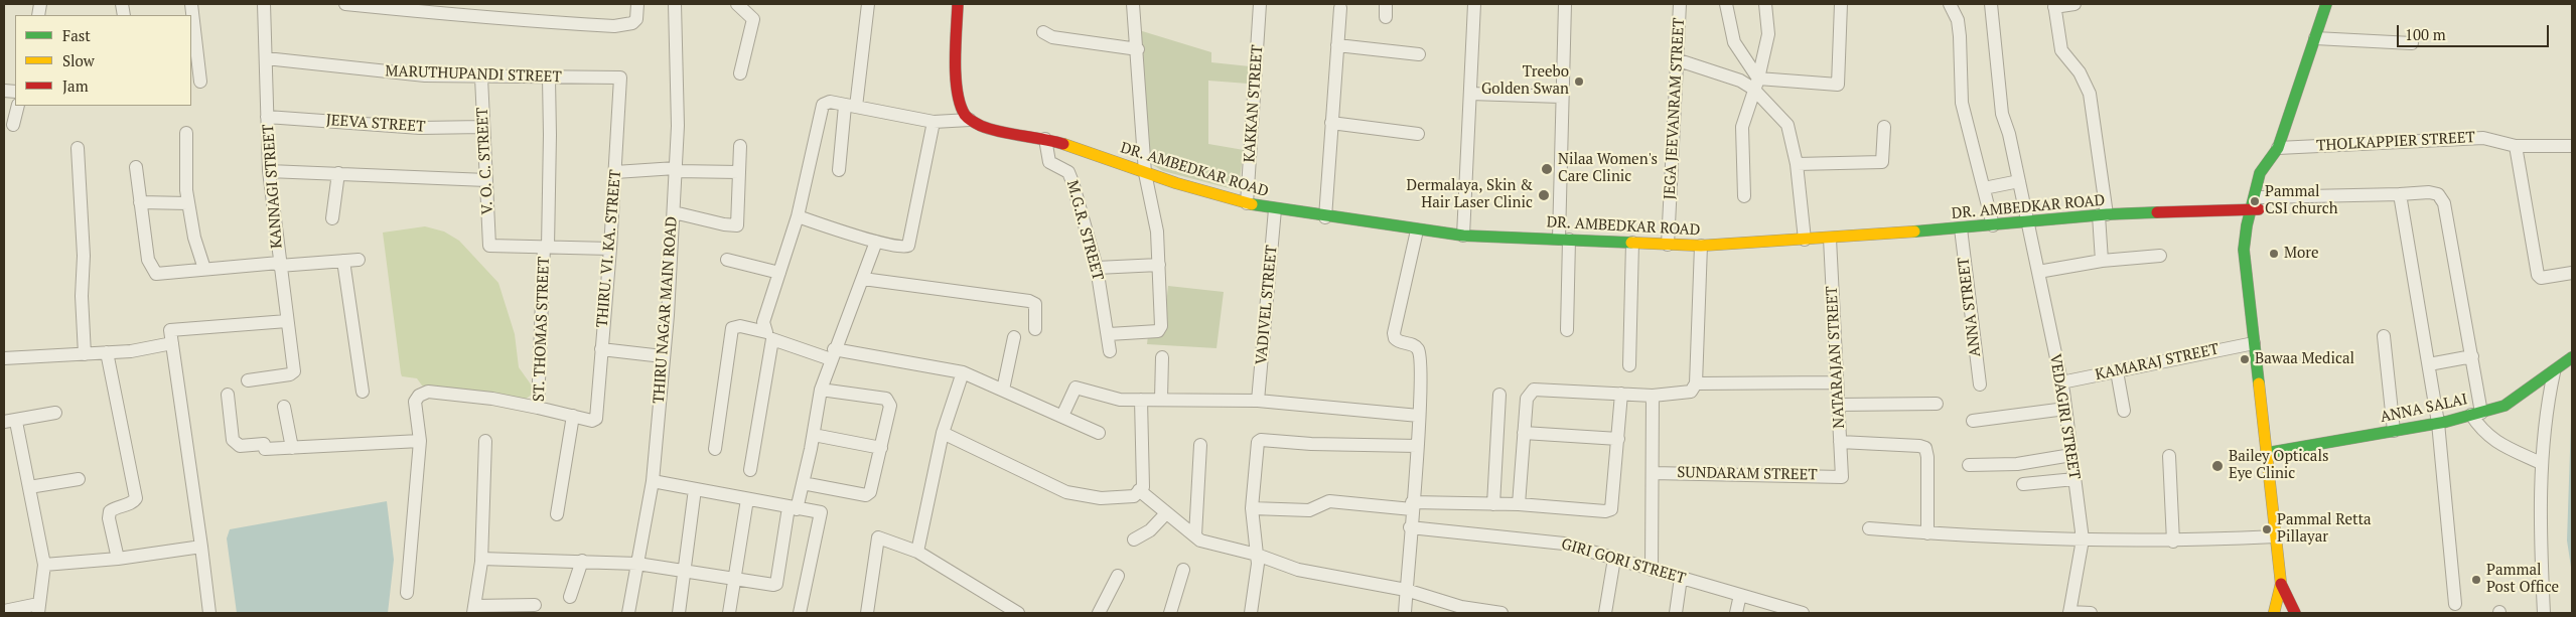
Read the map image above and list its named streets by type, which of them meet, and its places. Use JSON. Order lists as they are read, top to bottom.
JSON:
{
  "streets": {
    "street": [
      "MARUTHUPANDI STREET",
      "KAKKAN STREET",
      "JEGA JEEVANRAM STREET",
      "JEEVA STREET",
      "THOLKAPPIER STREET",
      "V. O. C. STREET",
      "DR. AMBEDKAR ROAD",
      "KANNAGI STREET",
      "M.G.R. STREET",
      "THIRU. VI. KA. STREET",
      "VADIVEL STREET",
      "ANNA STREET",
      "THIRU NAGAR MAIN ROAD",
      "ST. THOMAS STREET",
      "NATARAJAN STREET",
      "KAMARAJ STREET",
      "ANNA SALAI",
      "VEDAGIRI STREET",
      "SUNDARAM STREET",
      "GIRI GORI STREET"
    ]
  },
  "crossings": [
    ["MARUTHUPANDI STREET", "V. O. C. STREET"],
    ["MARUTHUPANDI STREET", "KANNAGI STREET"],
    ["MARUTHUPANDI STREET", "THIRU. VI. KA. STREET"],
    ["MARUTHUPANDI STREET", "ST. THOMAS STREET"],
    ["KAKKAN STREET", "DR. AMBEDKAR ROAD"],
    ["JEGA JEEVANRAM STREET", "DR. AMBEDKAR ROAD"],
    ["JEEVA STREET", "V. O. C. STREET"],
    ["JEEVA STREET", "KANNAGI STREET"],
    ["V. O. C. STREET", "ST. THOMAS STREET"],
    ["DR. AMBEDKAR ROAD", "M.G.R. STREET"],
    ["DR. AMBEDKAR ROAD", "VADIVEL STREET"],
    ["DR. AMBEDKAR ROAD", "ANNA STREET"],
    ["DR. AMBEDKAR ROAD", "NATARAJAN STREET"],
    ["DR. AMBEDKAR ROAD", "VEDAGIRI STREET"],
    ["THIRU. VI. KA. STREET", "ST. THOMAS STREET"],
    ["NATARAJAN STREET", "SUNDARAM STREET"],
    ["KAMARAJ STREET", "VEDAGIRI STREET"]
  ],
  "places": [
    "Treebo Golden Swan",
    "Nilaa Women's Care Clinic",
    "Dermalaya, Skin & Hair Laser Clinic",
    "Pammal CSI church",
    "More",
    "Bawaa Medical",
    "Bailey Opticals Eye Clinic",
    "Pammal Retta Pillayar",
    "Pammal Post Office"
  ],
  "legend": ["Fast", "Slow", "Jam"],
  "scale_bar": "100 m"
}
